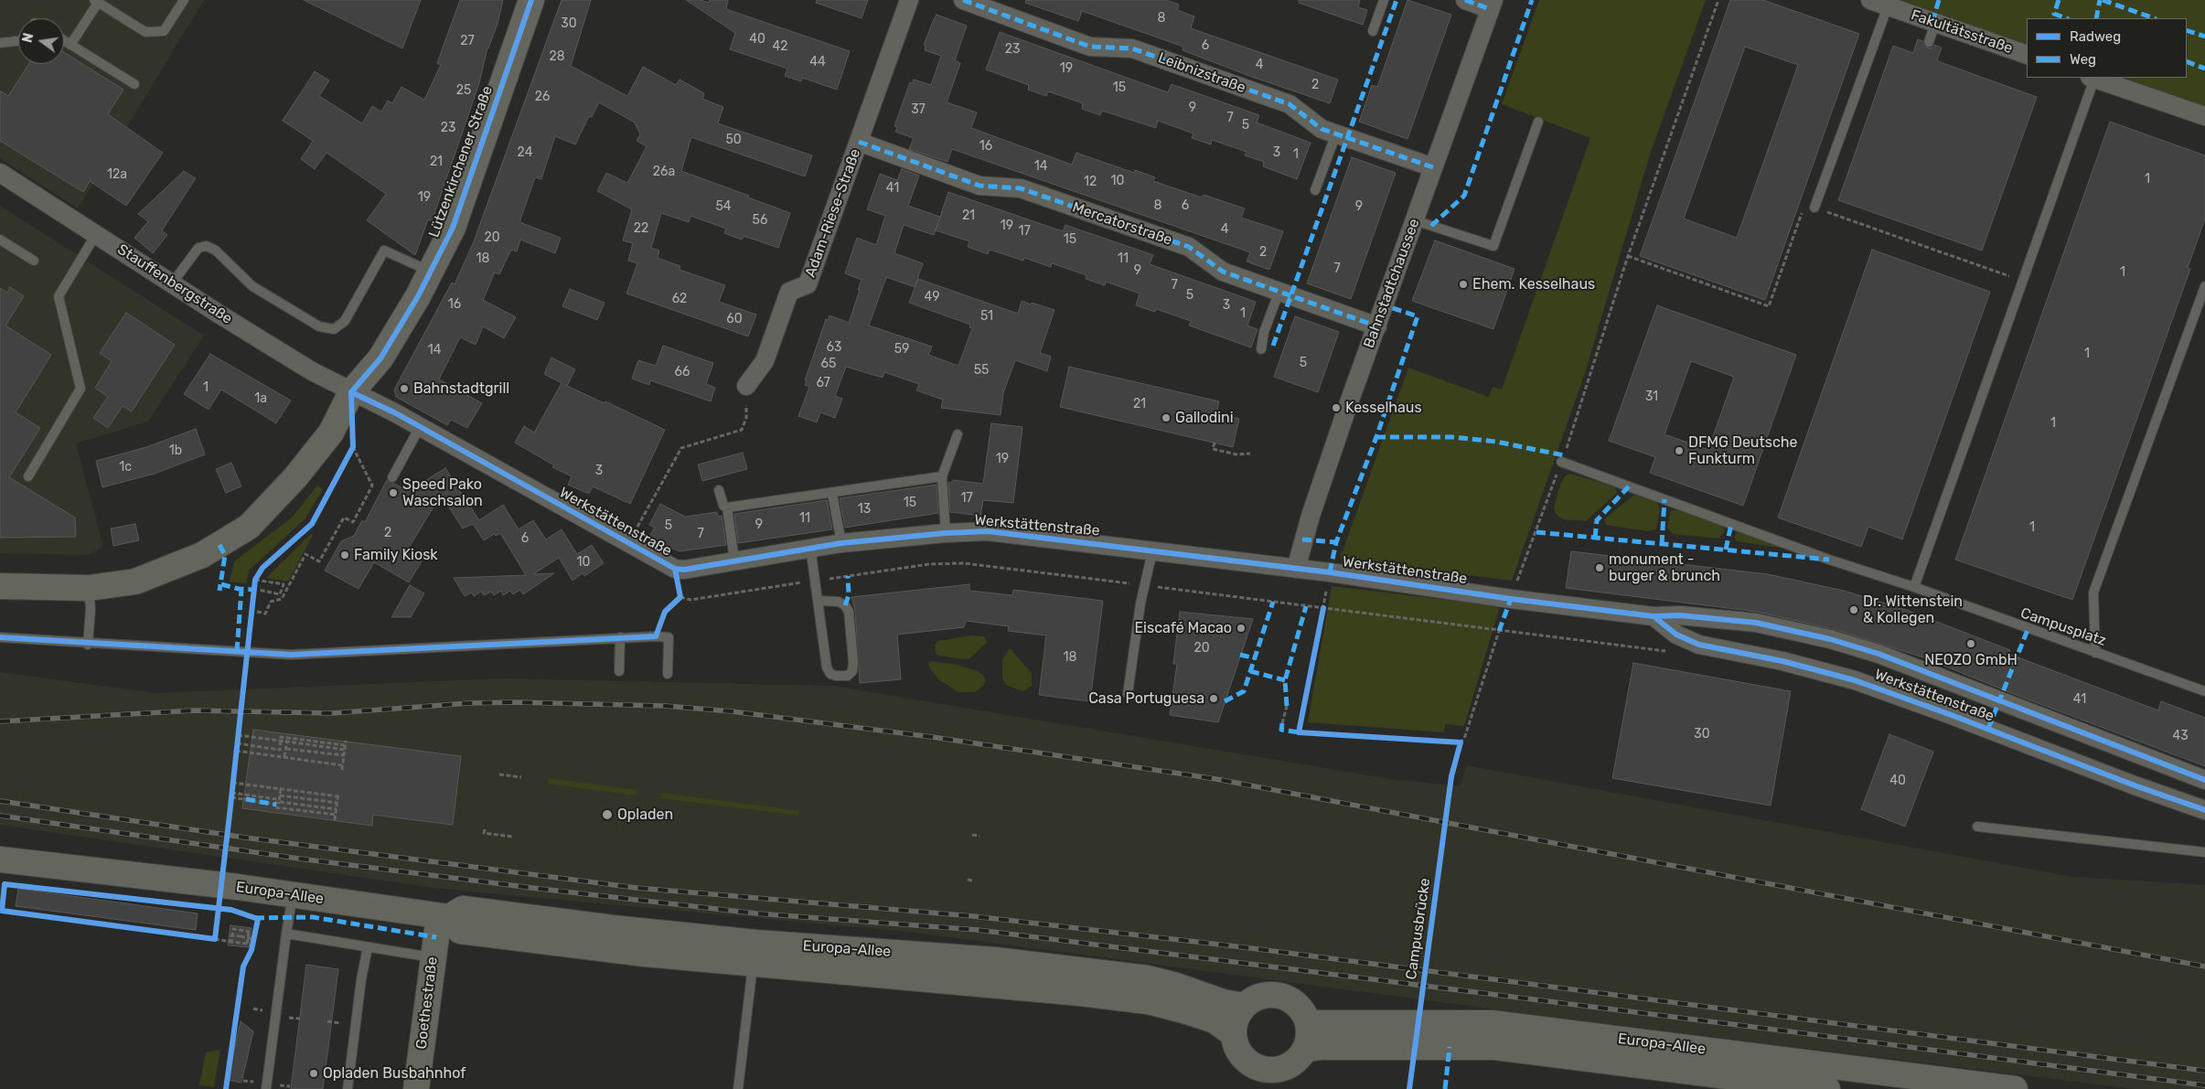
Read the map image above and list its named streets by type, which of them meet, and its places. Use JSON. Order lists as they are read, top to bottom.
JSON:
{
  "streets": {
    "main road": ["Lützenkirchener Straße", "Europa-Allee", "Goethestraße"],
    "street": [
      "Fakultätsstraße",
      "Leibnizstraße",
      "Adam-Riese-Straße",
      "Mercatorstraße",
      "Bahnstadtchaussee",
      "Stauffenbergstraße",
      "Werkstättenstraße"
    ],
    "lane": ["Campusplatz"],
    "cycle path": ["Campusbrücke"]
  },
  "crossings": [
    ["Leibnizstraße", "Bahnstadtchaussee"],
    ["Lützenkirchener Straße", "Stauffenbergstraße"],
    ["Lützenkirchener Straße", "Werkstättenstraße"],
    ["Adam-Riese-Straße", "Mercatorstraße"],
    ["Mercatorstraße", "Bahnstadtchaussee"],
    ["Bahnstadtchaussee", "Werkstättenstraße"],
    ["Stauffenbergstraße", "Werkstättenstraße"],
    ["Europa-Allee", "Goethestraße"]
  ],
  "places": [
    "Ehem. Kesselhaus",
    "Bahnstadtgrill",
    "Kesselhaus",
    "Gallodini",
    "DFMG Deutsche Funkturm",
    "Speed Pako Waschsalon",
    "Family Kiosk",
    "monument - burger & brunch",
    "Dr. Wittenstein & Kollegen",
    "Eiscafé Macao",
    "NEOZO GmbH",
    "Casa Portuguesa",
    "Opladen",
    "Opladen Busbahnhof"
  ],
  "house_numbers": [
    "8",
    "30",
    "40",
    "27",
    "6",
    "42",
    "23",
    "28",
    "44",
    "4",
    "19",
    "2",
    "15",
    "25",
    "26",
    "9",
    "37",
    "7",
    "5",
    "23",
    "50",
    "16",
    "24",
    "3",
    "1",
    "21",
    "14",
    "26a",
    "12a",
    "1",
    "10",
    "12",
    "41",
    "19",
    "8",
    "6",
    "54",
    "9",
    "21",
    "56",
    "19",
    "22",
    "4",
    "17",
    "20",
    "15",
    "2",
    "18",
    "11",
    "7",
    "9",
    "1",
    "7",
    "5",
    "49",
    "62",
    "16",
    "3",
    "1",
    "51",
    "60",
    "63",
    "59",
    "14",
    "1",
    "5",
    "65",
    "55",
    "66",
    "67",
    "1",
    "31",
    "1a",
    "21",
    "1",
    "1b",
    "19",
    "1c",
    "3",
    "17",
    "15",
    "13",
    "11",
    "9",
    "5",
    "1",
    "2",
    "7",
    "6",
    "10",
    "20",
    "18",
    "41",
    "30",
    "43",
    "40"
  ],
  "legend": ["Radweg", "Weg"],
  "north": "left"
}
